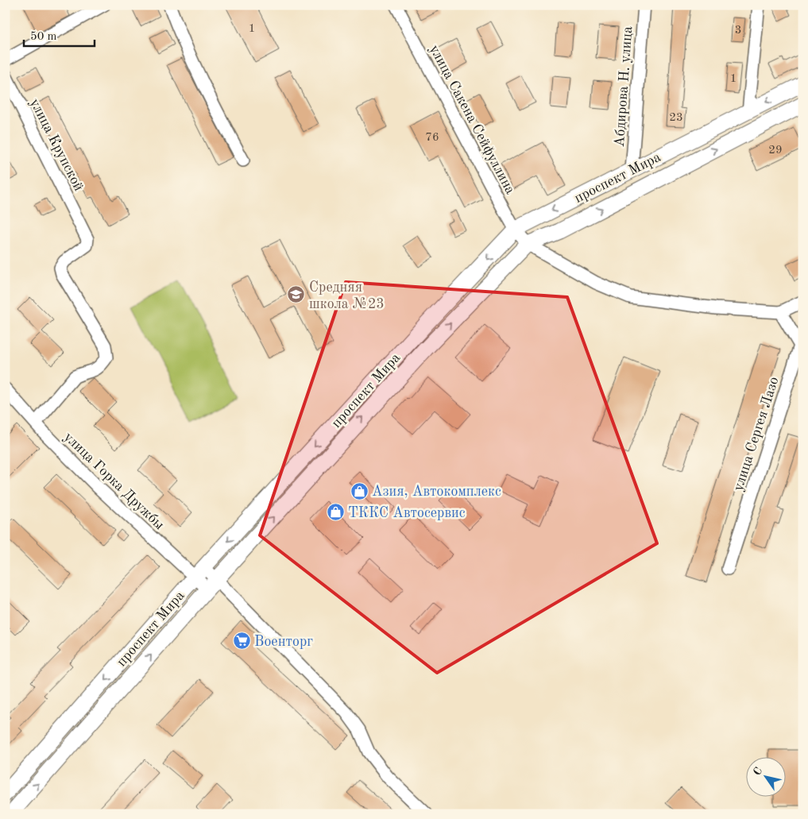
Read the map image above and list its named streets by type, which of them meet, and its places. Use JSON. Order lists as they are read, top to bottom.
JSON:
{
  "streets": {
    "main road": ["проспект Мира"],
    "street": [
      "Абдирова Н. улица",
      "улица Сакена Сейфуллина",
      "улица Крупской",
      "улица Сергея Лазо",
      "улица Горка Дружбы"
    ]
  },
  "crossings": [
    ["Абдирова Н. улица", "проспект Мира"],
    ["улица Сакена Сейфуллина", "проспект Мира"],
    ["улица Крупской", "улица Горка Дружбы"],
    ["проспект Мира", "улица Горка Дружбы"]
  ],
  "places": {
    "school or university": ["Средняя школа №23"],
    "shop": ["Азия, Автокомплекс", "ТККС Автосервис"],
    "supermarket": ["Военторг"]
  },
  "house_numbers": [
    "1",
    "3",
    "1",
    "23",
    "76",
    "29"
  ],
  "scale_bar": "50 m",
  "north": "top left"
}
